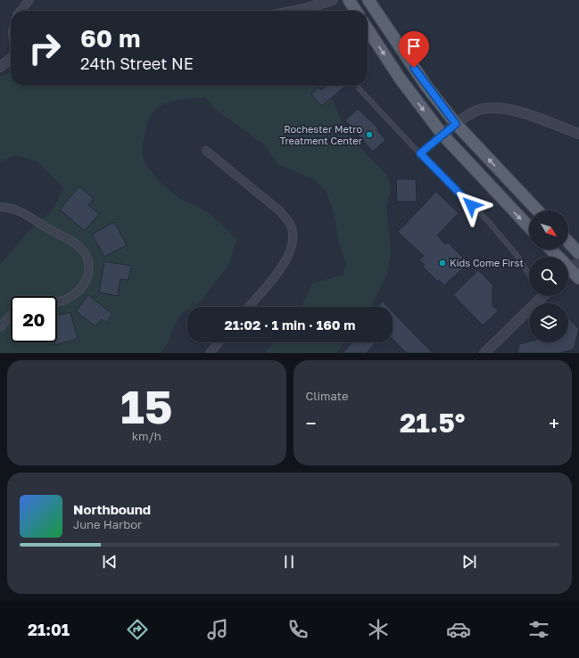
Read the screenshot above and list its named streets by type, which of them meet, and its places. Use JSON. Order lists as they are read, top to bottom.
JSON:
{
  "places": ["Rochester Metro Treatment Center", "Kids Come First"],
  "north": "bottom right",
  "page": {
    "turn": ["60 m", "24th Street NE"],
    "limit": "20",
    "trip": "21:02 · 1 min · 160 m",
    "tile": [
      ["15", "km/h"],
      "Climate"
    ],
    "heat": ["−", "21.5°", "+"],
    "song": ["Northbound", "June Harbor"],
    "tabs": "21:01"
  }
}
